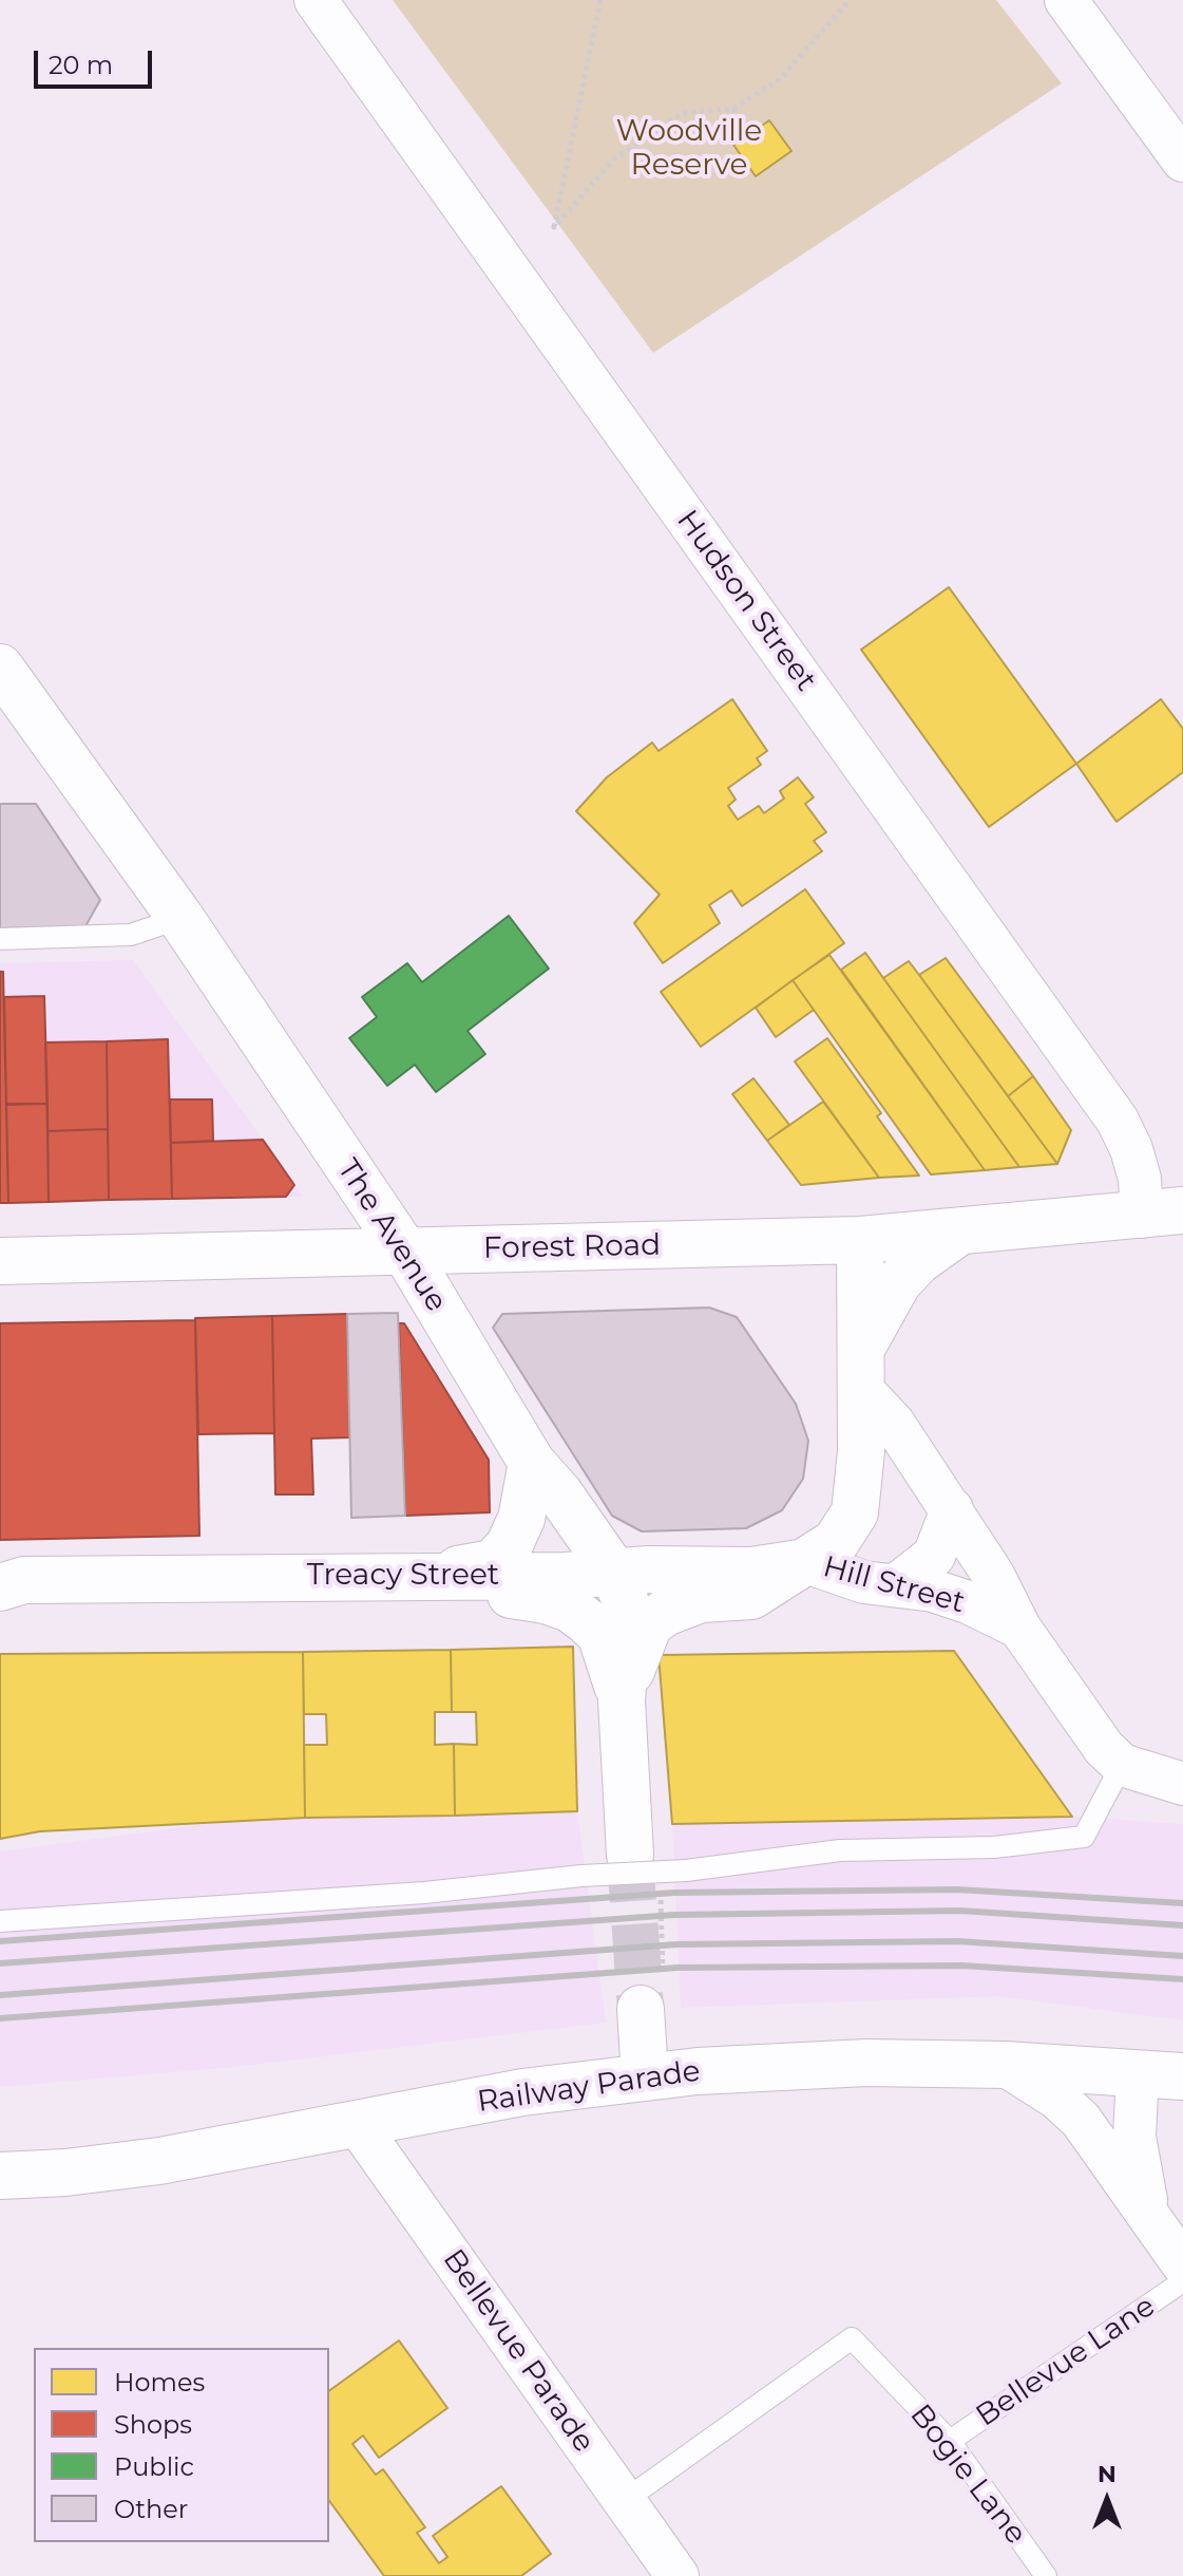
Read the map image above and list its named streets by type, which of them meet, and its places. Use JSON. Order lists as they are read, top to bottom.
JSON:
{
  "streets": {
    "street": [
      "Hudson Street",
      "The Avenue",
      "Forest Road",
      "Treacy Street",
      "Hill Street",
      "Railway Parade",
      "Bellevue Parade"
    ],
    "lane": ["Bellevue Lane", "Bogie Lane"]
  },
  "crossings": [
    ["Hudson Street", "Forest Road"],
    ["The Avenue", "Forest Road"],
    ["The Avenue", "Treacy Street"],
    ["Forest Road", "Hill Street"],
    ["Treacy Street", "Hill Street"],
    ["Railway Parade", "Bellevue Parade"],
    ["Bellevue Parade", "Bogie Lane"],
    ["Bellevue Lane", "Bogie Lane"]
  ],
  "parks": ["Woodville Reserve"],
  "legend": [
    "Homes",
    "Shops",
    "Public",
    "Other"
  ],
  "scale_bar": "20 m",
  "north": "top"
}
